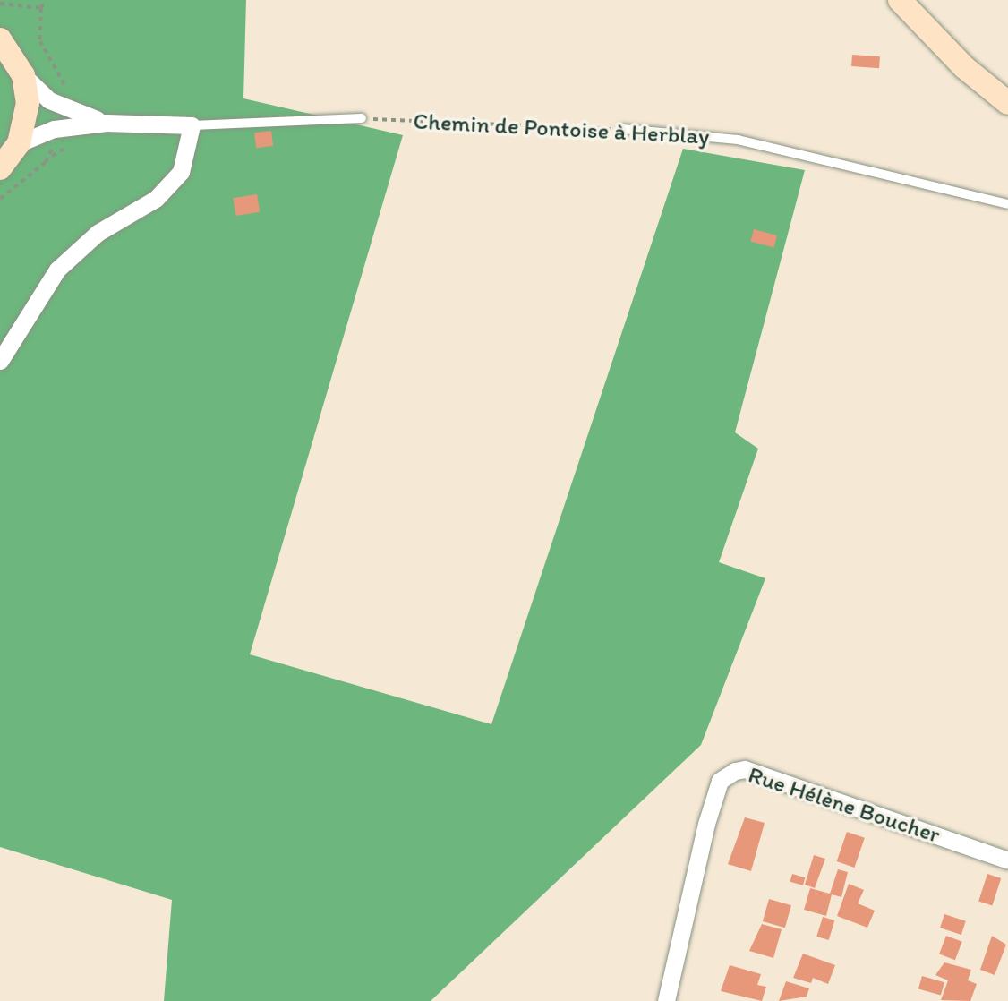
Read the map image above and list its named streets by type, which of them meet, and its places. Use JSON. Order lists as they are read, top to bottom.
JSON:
{
  "streets": {
    "street": ["Rue Hélène Boucher"],
    "lane": ["Chemin de Pontoise à Herblay"]
  }
}
